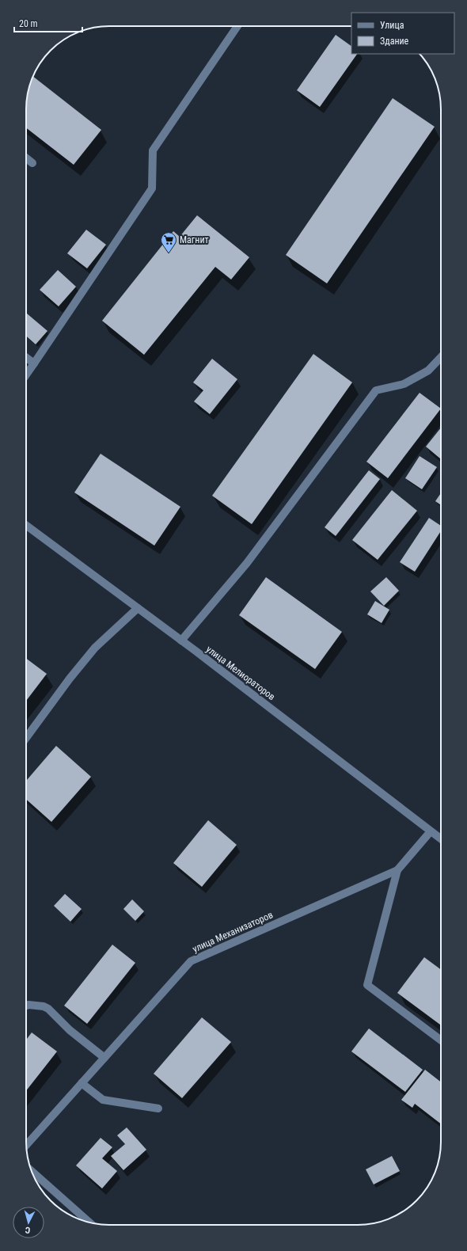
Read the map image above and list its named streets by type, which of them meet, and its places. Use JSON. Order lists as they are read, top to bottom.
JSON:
{
  "streets": {
    "street": ["улица Мелиораторов", "улица Механизаторов"]
  },
  "crossings": [
    ["улица Мелиораторов", "улица Механизаторов"]
  ],
  "places": {
    "supermarket": ["Магнит"]
  },
  "legend": ["Улица", "Здание"],
  "scale_bar": "20 m",
  "north": "bottom"
}
